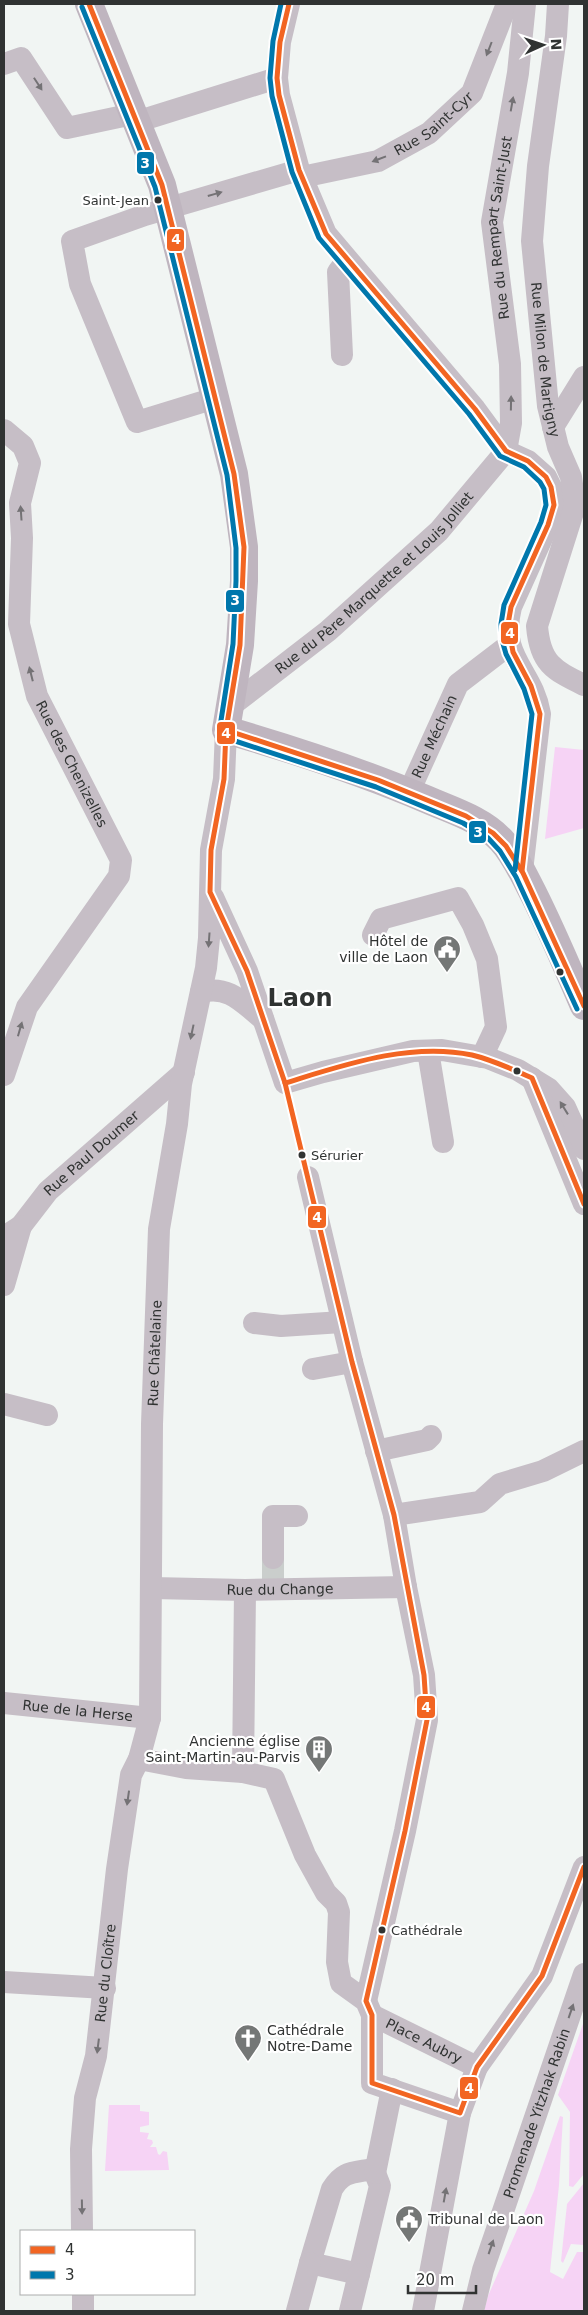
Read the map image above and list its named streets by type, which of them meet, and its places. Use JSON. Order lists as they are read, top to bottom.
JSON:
{
  "streets": {
    "street": [
      "Rue Saint-Cyr",
      "Rue du Rempart Saint-Just",
      "Rue Milon de Martigny",
      "Rue du Père Marquette et Louis Jolliet",
      "Rue Méchain",
      "Rue des Chenizelles",
      "Rue Paul Doumer",
      "Rue Châtelaine",
      "Rue du Change",
      "Rue de la Herse",
      "Rue du Cloître",
      "Place Aubry",
      "Promenade Yitzhak Rabin"
    ]
  },
  "crossings": [
    ["Rue du Rempart Saint-Just", "Rue du Père Marquette et Louis Jolliet"],
    ["Rue du Père Marquette et Louis Jolliet", "Rue Châtelaine"],
    ["Rue Paul Doumer", "Rue Châtelaine"],
    ["Rue Châtelaine", "Rue du Change"],
    ["Rue Châtelaine", "Rue de la Herse"],
    ["Rue Châtelaine", "Rue du Cloître"],
    ["Rue de la Herse", "Rue du Cloître"]
  ],
  "one_way": ["Rue du Rempart Saint-Just", "Rue des Chenizelles", "Rue du Cloître"],
  "districts": ["Laon"],
  "places": {
    "other": ["Saint-Jean", "Sérurier", "Cathédrale"],
    "public building": ["Hôtel de ville de Laon", "Tribunal de Laon"],
    "building": ["Ancienne église Saint-Martin-au-Parvis"],
    "church": ["Cathédrale Notre-Dame"]
  },
  "lines": ["transit line 4", "transit line 3"],
  "legend": ["4", "3"],
  "scale_bar": "20 m",
  "north": "right"
}
